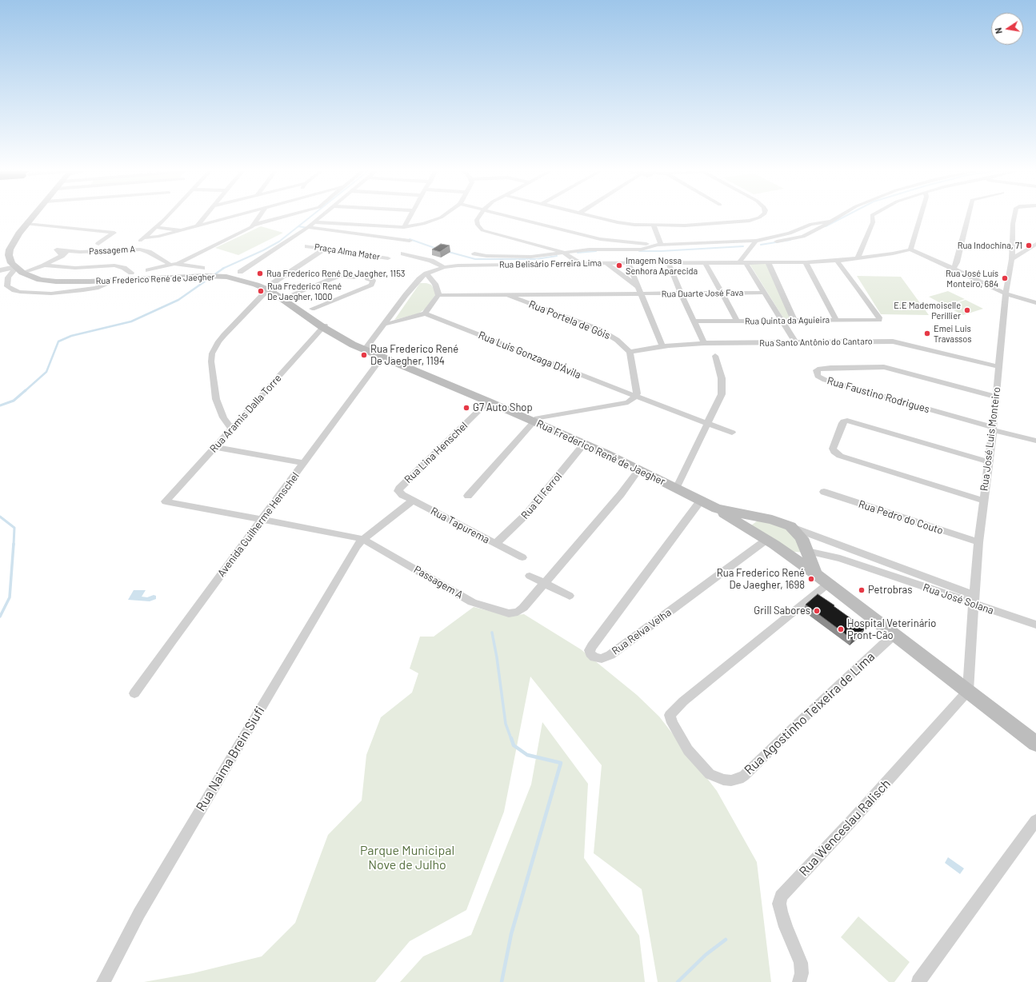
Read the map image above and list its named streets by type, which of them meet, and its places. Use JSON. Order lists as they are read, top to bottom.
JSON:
{
  "streets": {
    "main road": ["Rua Frederico René de Jaegher"],
    "street": [
      "Passagem A",
      "Praça Alma Mater",
      "Rua Belisário Ferreira Lima",
      "Rua Duarte José Fava",
      "Rua Portela de Góis",
      "Rua Quinta da Aguieira",
      "Rua Santo Antônio do Cantaro",
      "Rua Luis Gonzaga D'Ávila",
      "Rua Faustino Rodrigues",
      "Rua Aramis Dalla Torre",
      "Rua José Luis Monteiro",
      "Rua Lina Henschel",
      "Rua El Ferrol",
      "Rua Pedro do Couto",
      "Avenida Guilherme Henschel",
      "Rua Tapurema",
      "Rua José Solana",
      "Rua Relva Velha",
      "Rua Agostinho Teixeira de Lima",
      "Rua Naima Brein Siufi",
      "Rua Wenceslau Ralisch"
    ]
  },
  "crossings": [
    ["Passagem A", "Rua Frederico René de Jaegher"],
    ["Passagem A", "Rua Aramis Dalla Torre"],
    ["Passagem A", "Avenida Guilherme Henschel"],
    ["Passagem A", "Rua Naima Brein Siufi"],
    ["Rua Belisário Ferreira Lima", "Rua Quinta da Aguieira"],
    ["Rua Frederico René de Jaegher", "Rua Aramis Dalla Torre"],
    ["Rua Frederico René de Jaegher", "Rua José Luis Monteiro"],
    ["Rua Frederico René de Jaegher", "Rua Lina Henschel"],
    ["Rua Frederico René de Jaegher", "Rua El Ferrol"],
    ["Rua Frederico René de Jaegher", "Avenida Guilherme Henschel"],
    ["Rua Frederico René de Jaegher", "Rua José Solana"],
    ["Rua Frederico René de Jaegher", "Rua Relva Velha"],
    ["Rua Frederico René de Jaegher", "Rua Agostinho Teixeira de Lima"],
    ["Rua Frederico René de Jaegher", "Rua Wenceslau Ralisch"],
    ["Rua Duarte José Fava", "Rua Portela de Góis"],
    ["Rua Portela de Góis", "Rua Santo Antônio do Cantaro"],
    ["Rua Santo Antônio do Cantaro", "Rua José Luis Monteiro"],
    ["Rua Faustino Rodrigues", "Rua José Luis Monteiro"],
    ["Rua José Luis Monteiro", "Rua Pedro do Couto"],
    ["Rua José Luis Monteiro", "Rua José Solana"],
    ["Rua José Luis Monteiro", "Rua Wenceslau Ralisch"],
    ["Rua Lina Henschel", "Rua Tapurema"],
    ["Rua El Ferrol", "Rua Tapurema"],
    ["Rua Tapurema", "Rua Naima Brein Siufi"]
  ],
  "parks": ["Parque Municipal Nove de Julho"],
  "places": [
    "Rua Indochina, 71",
    "Imagem Nossa Senhora Aparecida",
    "Rua Frederico René De Jaegher, 1153",
    "Rua José Luís Monteiro, 684",
    "Rua Frederico René De Jaegher, 1000",
    "E.E Mademoiselle Perillier",
    "Emei Luis Travassos",
    "Rua Frederico René De Jaegher, 1194",
    "G7 Auto Shop",
    "Rua Frederico René De Jaegher, 1698",
    "Petrobras",
    "Grill Sabores",
    "Hospital Veterinário Pront-Cão"
  ],
  "north": "left"
}
